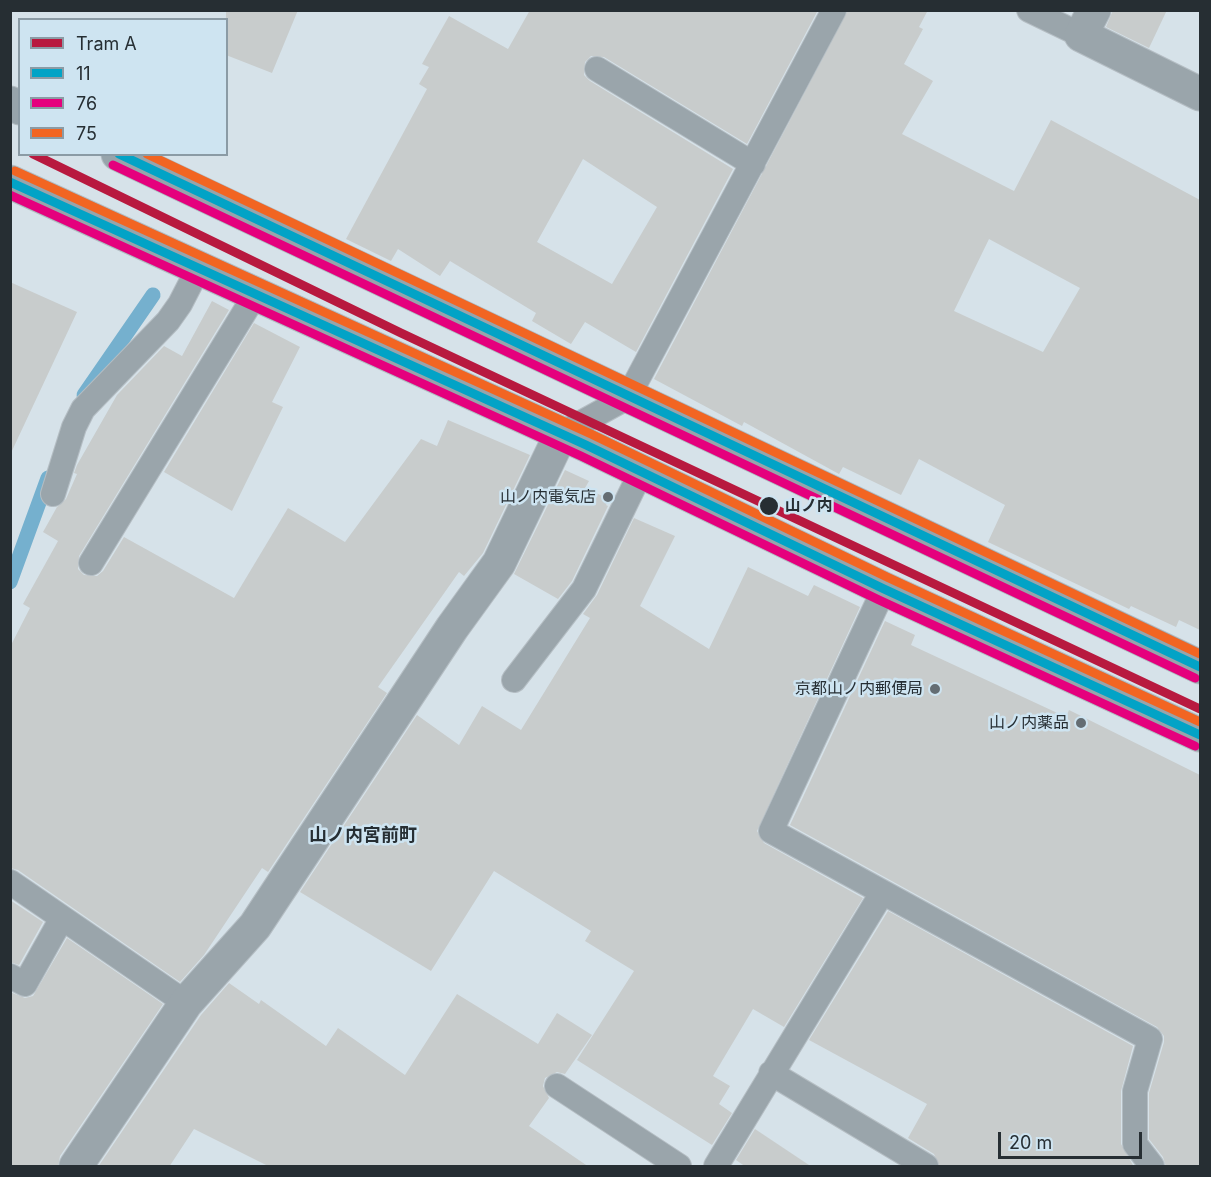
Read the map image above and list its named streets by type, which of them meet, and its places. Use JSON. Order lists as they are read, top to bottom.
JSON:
{
  "districts": ["山ノ内宮前町"],
  "places": [
    "山ノ内電気店",
    "山ノ内",
    "京都山ノ内郵便局",
    "山ノ内薬品"
  ],
  "lines": [
    "tram line A",
    "transit line 11",
    "transit line 75",
    "transit line 76"
  ],
  "legend": [
    "Tram A",
    "11",
    "76",
    "75"
  ],
  "scale_bar": "20 m"
}
